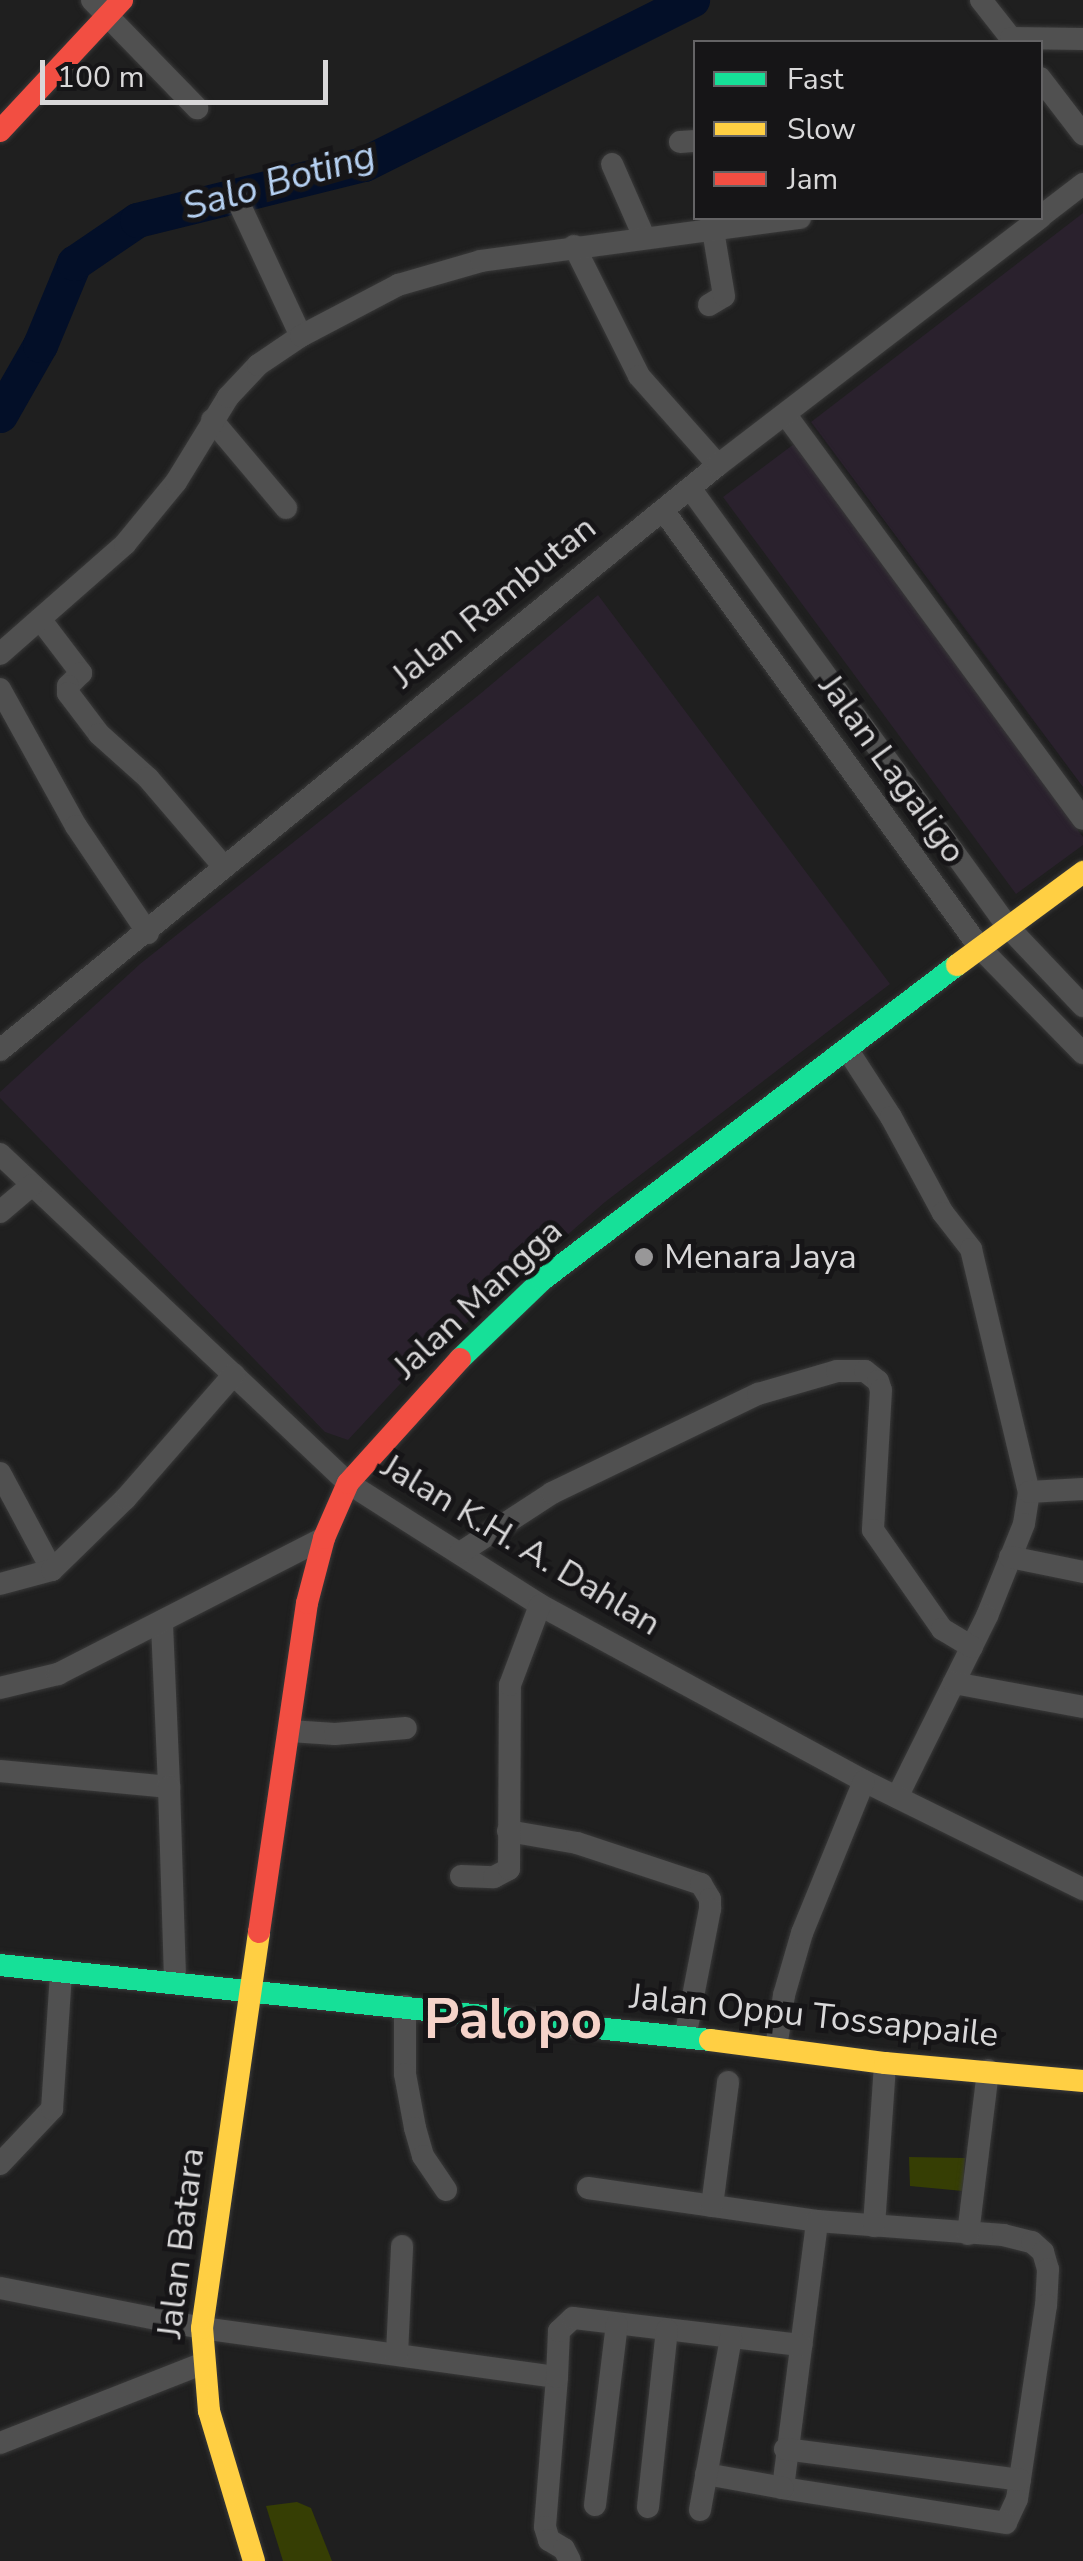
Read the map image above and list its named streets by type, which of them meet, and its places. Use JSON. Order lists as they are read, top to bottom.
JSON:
{
  "streets": {
    "main road": ["Jalan Mangga", "Jalan Oppu Tossappaile", "Jalan Batara"],
    "street": ["Jalan Rambutan", "Jalan Lagaligo", "Jalan K.H. A. Dahlan"]
  },
  "crossings": [
    ["Jalan Rambutan", "Jalan Lagaligo"],
    ["Jalan Lagaligo", "Jalan Mangga"],
    ["Jalan Mangga", "Jalan K.H. A. Dahlan"],
    ["Jalan Mangga", "Jalan Oppu Tossappaile"],
    ["Jalan Mangga", "Jalan Batara"],
    ["Jalan Oppu Tossappaile", "Jalan Batara"]
  ],
  "districts": ["Palopo"],
  "water": ["Salo Boting"],
  "places": ["Menara Jaya"],
  "legend": ["Fast", "Slow", "Jam"],
  "scale_bar": "100 m"
}
